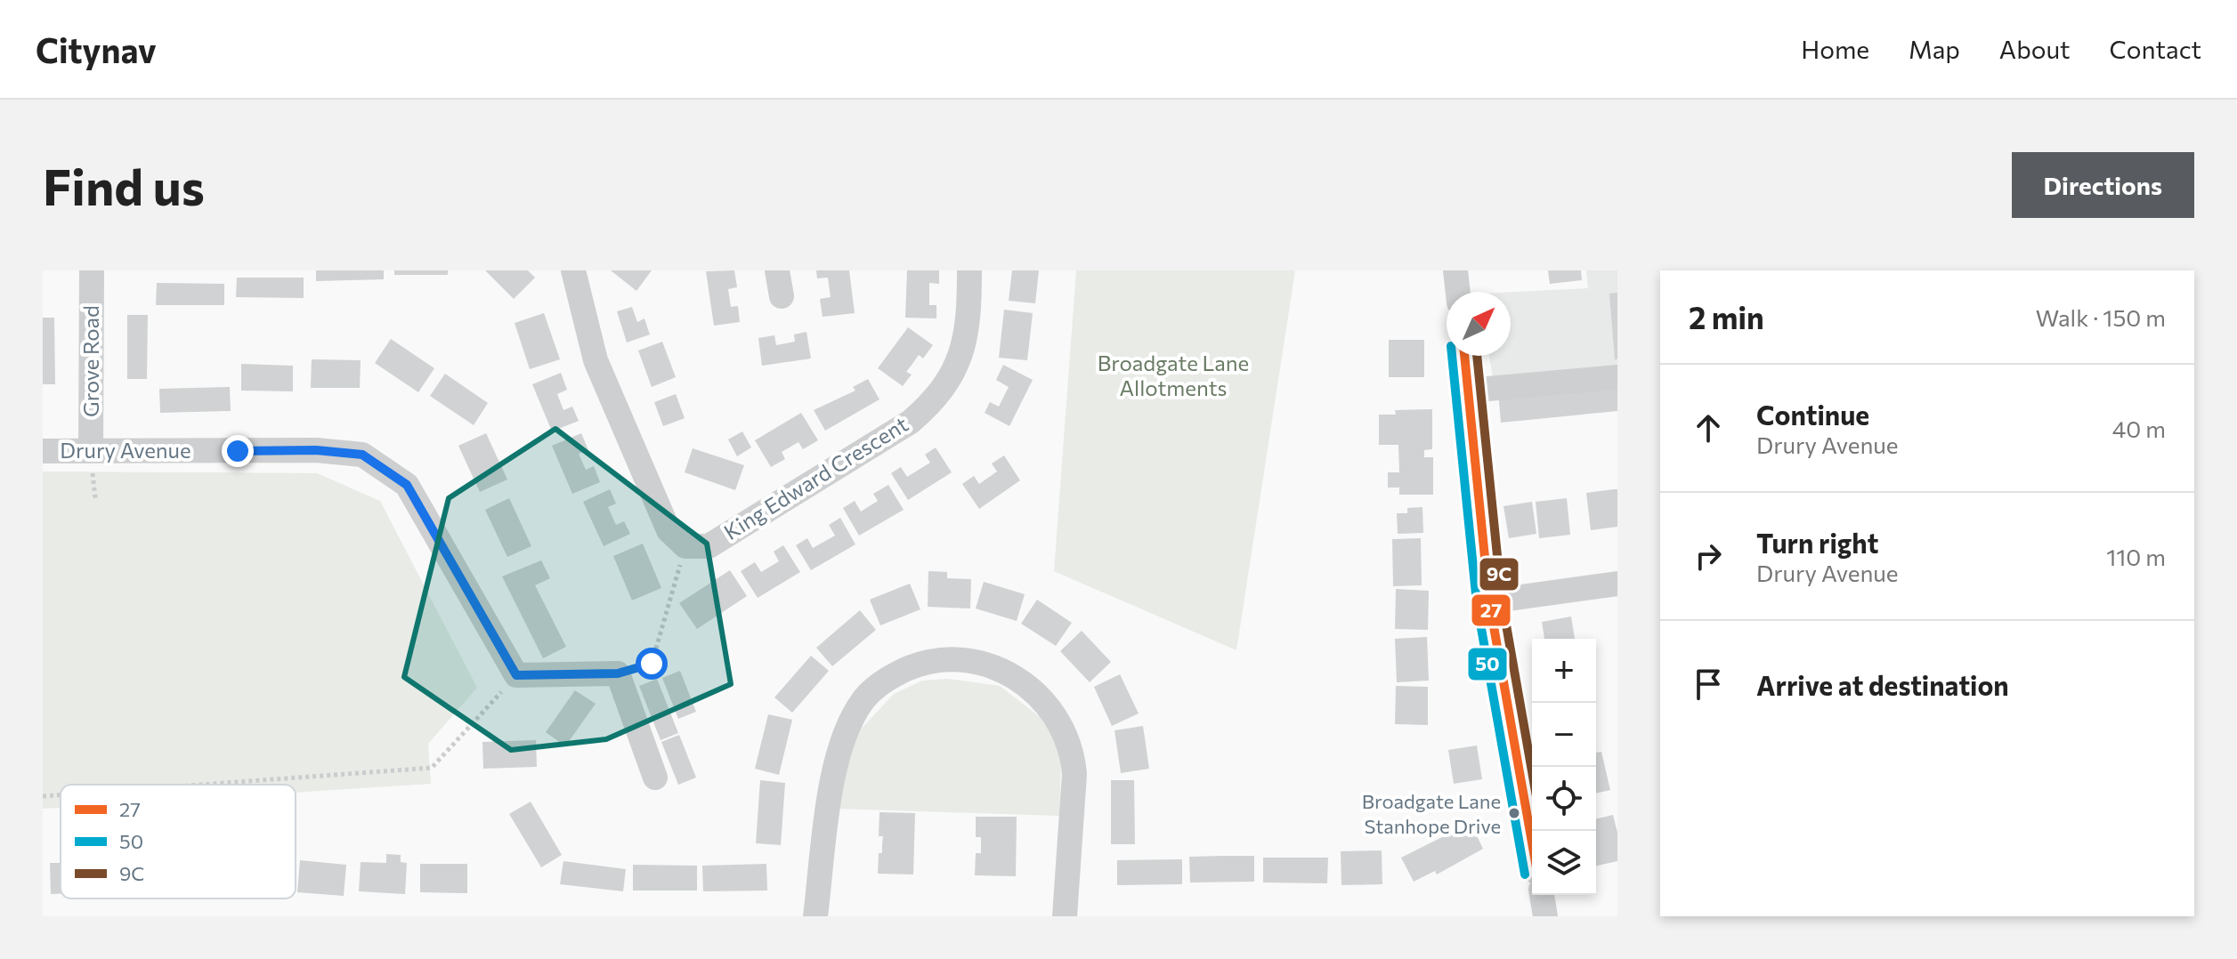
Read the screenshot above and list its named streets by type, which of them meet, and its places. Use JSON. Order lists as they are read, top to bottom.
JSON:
{
  "streets": {
    "street": ["Grove Road", "Drury Avenue", "King Edward Crescent"]
  },
  "crossings": [
    ["Grove Road", "Drury Avenue"]
  ],
  "parks": ["Broadgate Lane Allotments"],
  "places": ["Broadgate Lane Stanhope Drive"],
  "lines": ["transit line 27", "transit line 50", "transit line 9C"],
  "legend": ["27", "50", "9C"],
  "north": "top right",
  "page": {
    "header": "Citynav",
    "nav": [
      "Home",
      "Map",
      "About",
      "Contact"
    ],
    "buttons": "Directions",
    "title": "Find us",
    "heading": ["2 min", "Walk · 150 m"],
    "list": [
      ["Continue", "Drury Avenue", "40 m"],
      ["Turn right", "Drury Avenue", "110 m"],
      "Arrive at destination"
    ],
    "map_buttons": ["+", "−"]
  }
}
